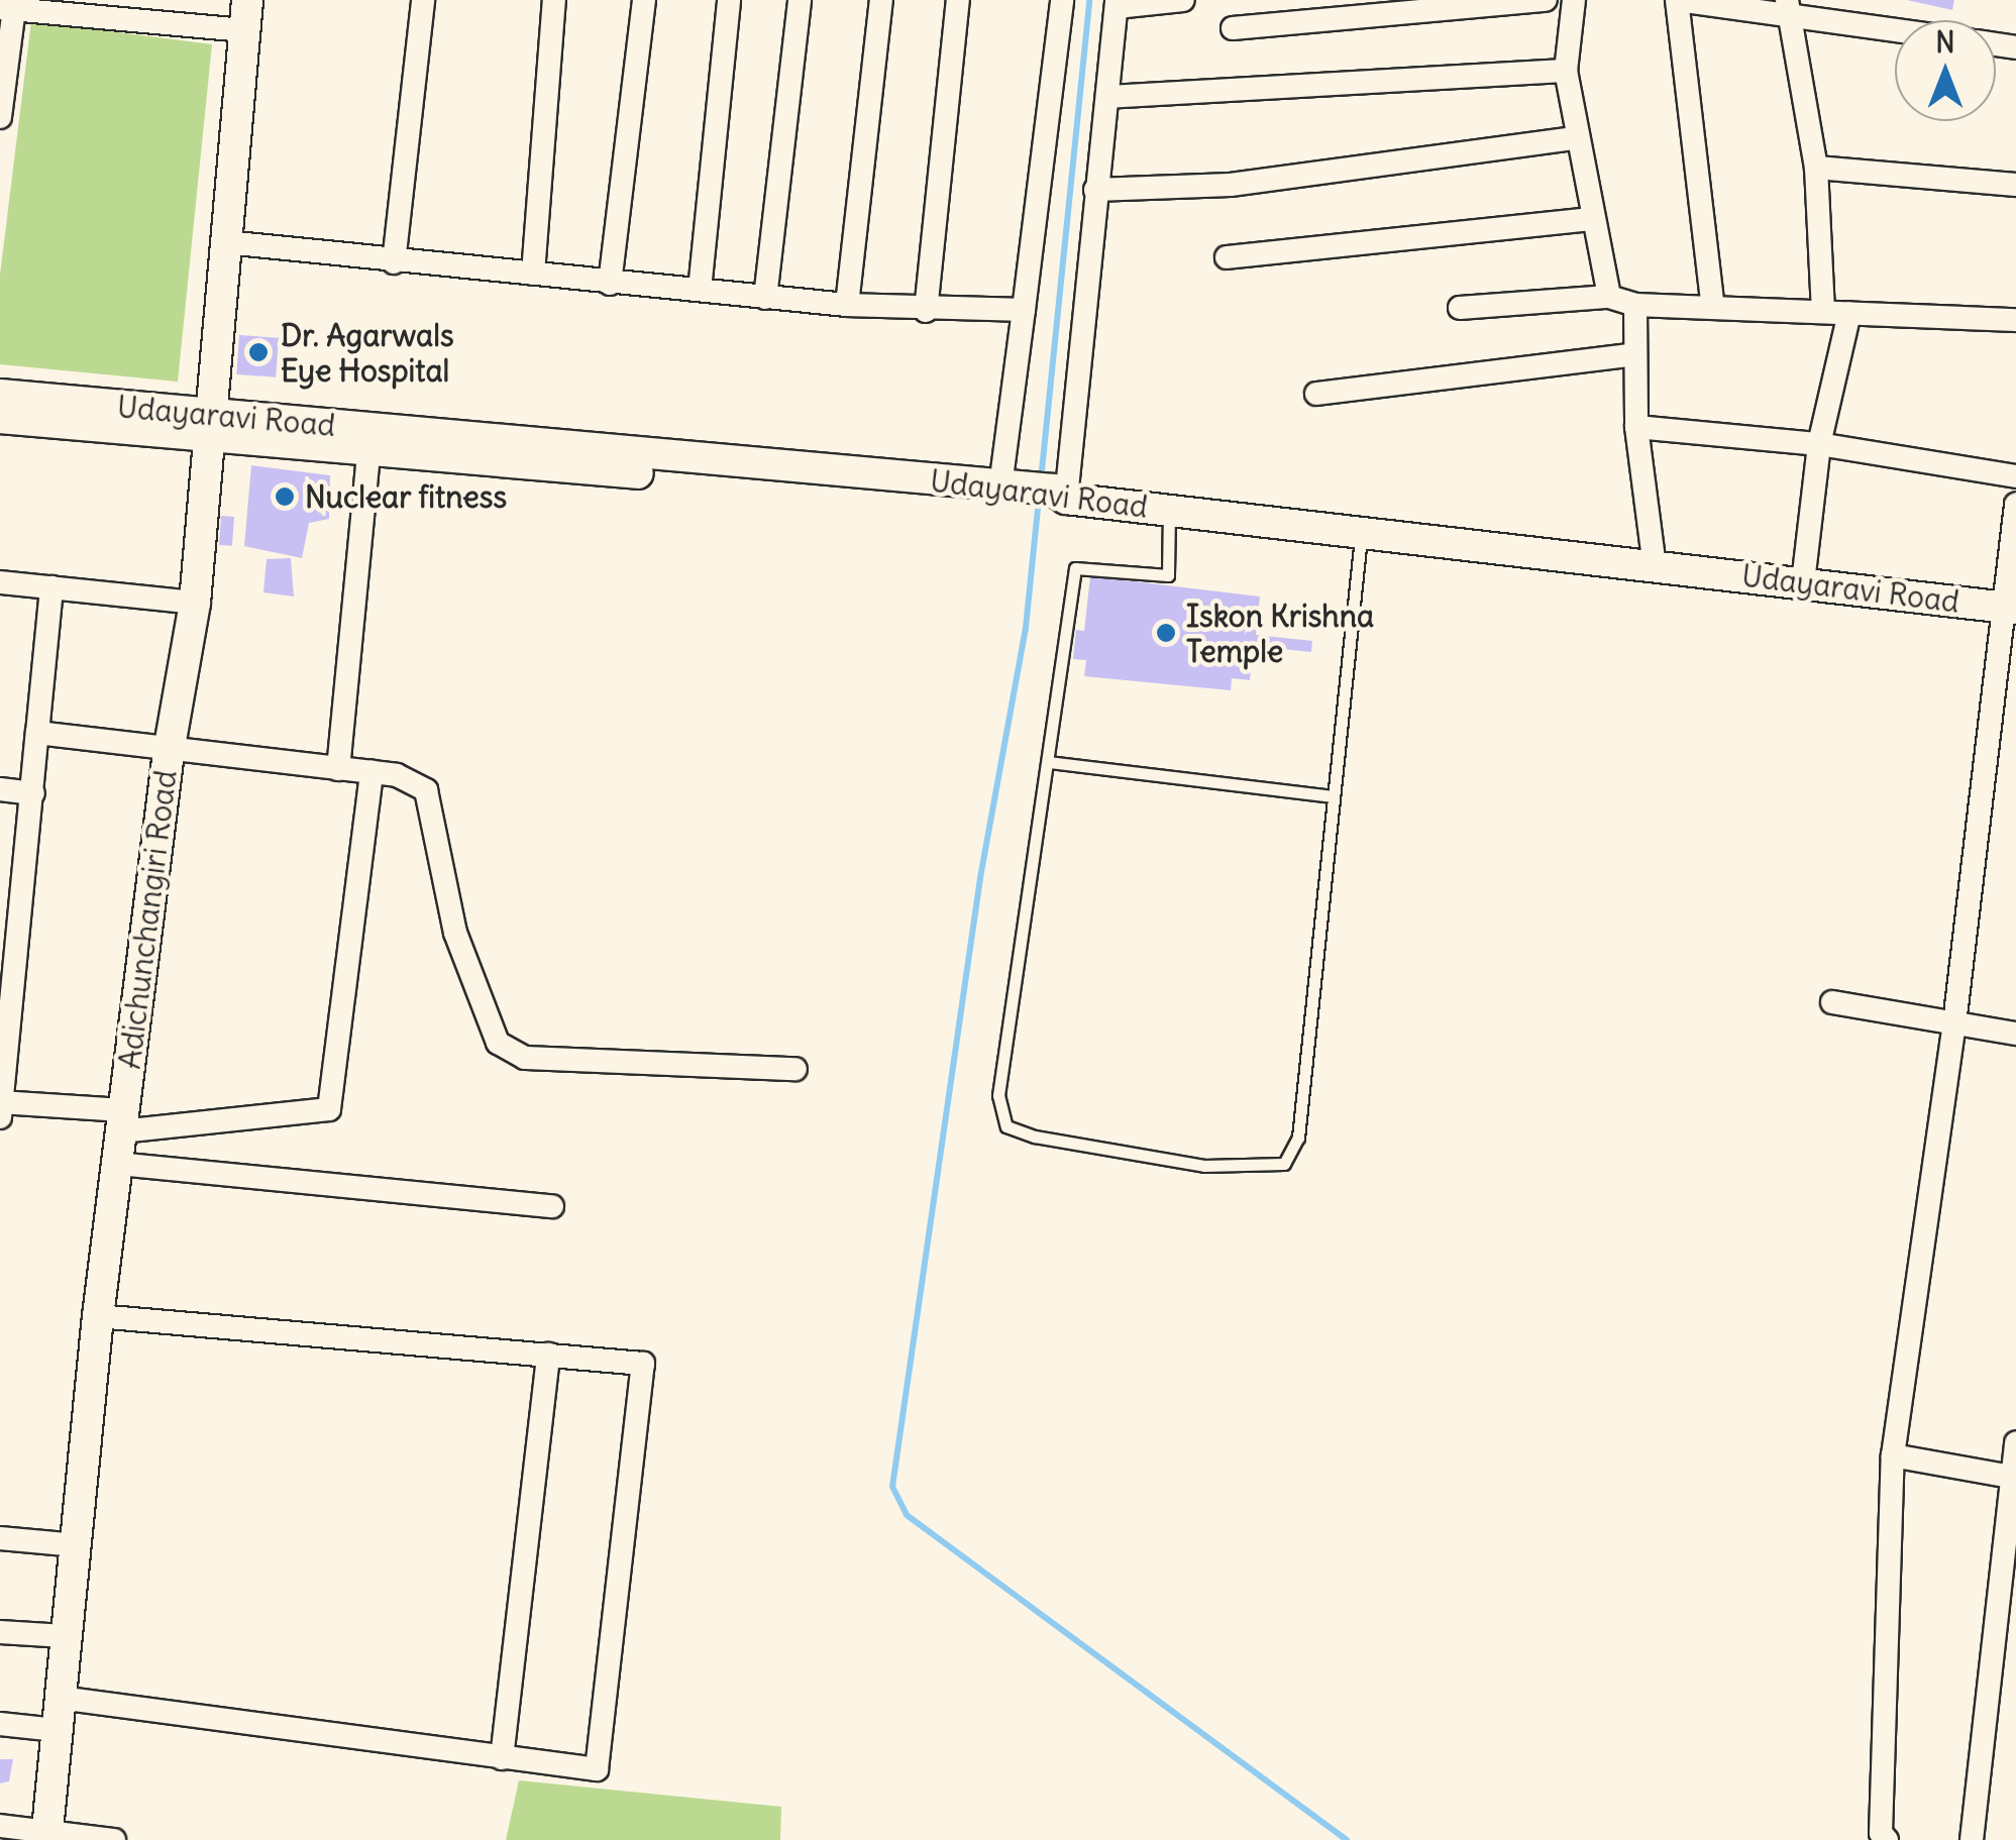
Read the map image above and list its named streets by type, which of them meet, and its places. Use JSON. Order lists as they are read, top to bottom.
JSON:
{
  "streets": {
    "street": ["Udayaravi Road", "Adichunchangiri Road"]
  },
  "crossings": [
    ["Udayaravi Road", "Adichunchangiri Road"]
  ],
  "places": ["Dr. Agarwals Eye Hospital", "Nuclear fitness", "Iskon Krishna Temple"],
  "north": "top"
}
